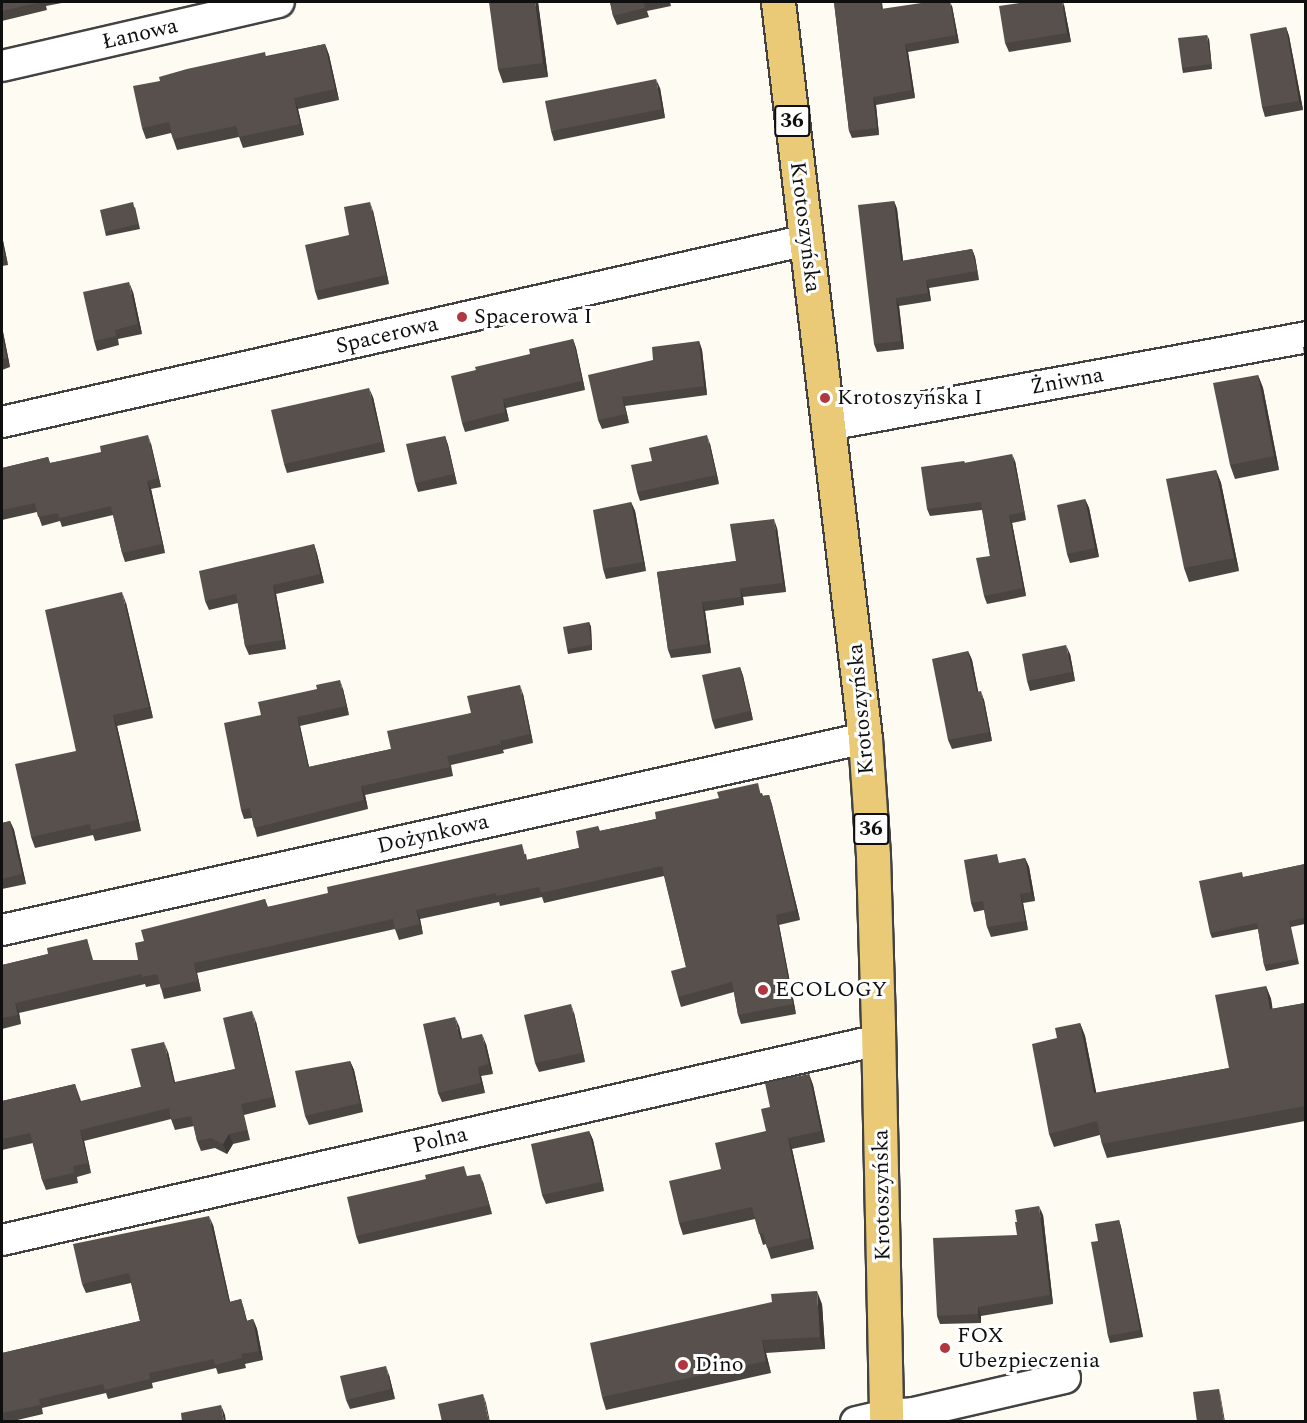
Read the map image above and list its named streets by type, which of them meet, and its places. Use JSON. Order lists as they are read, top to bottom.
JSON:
{
  "streets": {
    "main road": ["36", "Krotoszyńska"],
    "street": [
      "Łanowa",
      "Spacerowa",
      "Żniwna",
      "Dożynkowa",
      "Polna"
    ]
  },
  "crossings": [
    ["Krotoszyńska", "Spacerowa"],
    ["Krotoszyńska", "Żniwna"],
    ["Krotoszyńska", "Dożynkowa"],
    ["Krotoszyńska", "Polna"]
  ],
  "places": [
    "Spacerowa I",
    "Krotoszyńska I",
    "ECOLOGY",
    "FOX Ubezpieczenia",
    "Dino"
  ]
}
